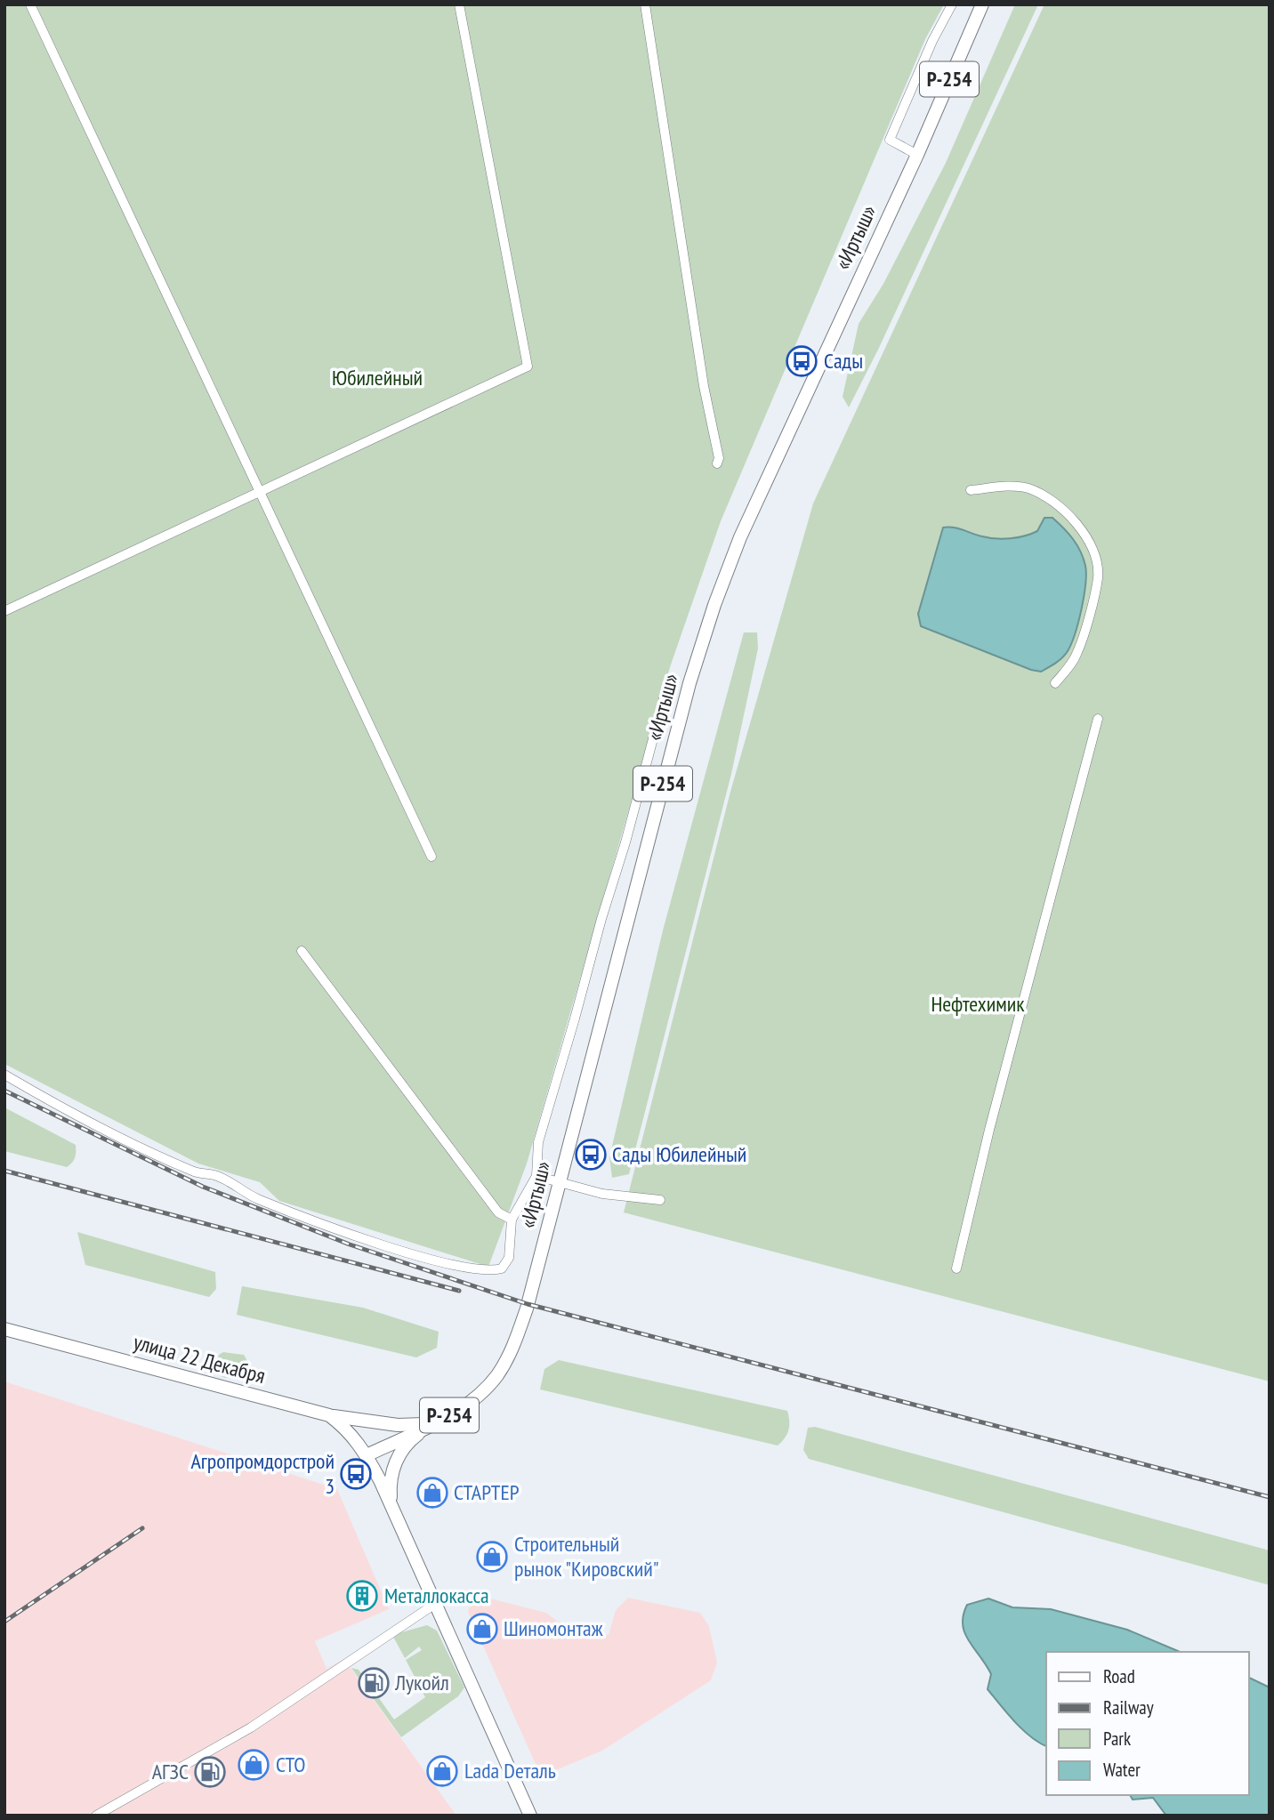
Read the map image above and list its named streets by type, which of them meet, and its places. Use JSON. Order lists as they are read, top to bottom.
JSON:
{
  "streets": {
    "main road": ["Р-254", "«Иртыш»", "улица 22 Декабря"]
  },
  "crossings": [
    ["«Иртыш»", "улица 22 Декабря"]
  ],
  "parks": ["Юбилейный", "Нефтехимик"],
  "places": {
    "bus stop": ["Сады", "Сады Юбилейный", "Агропромдорстрой 3"],
    "shop": [
      "СТАРТЕР",
      "Строительный рынок \"Кировский\"",
      "Шиномонтаж",
      "СТО",
      "Lada Dеталь"
    ],
    "building": ["Металлокасса"],
    "fuel station": ["Лукойл", "АГЗС"]
  },
  "legend": [
    "Road",
    "Railway",
    "Park",
    "Water"
  ]
}
